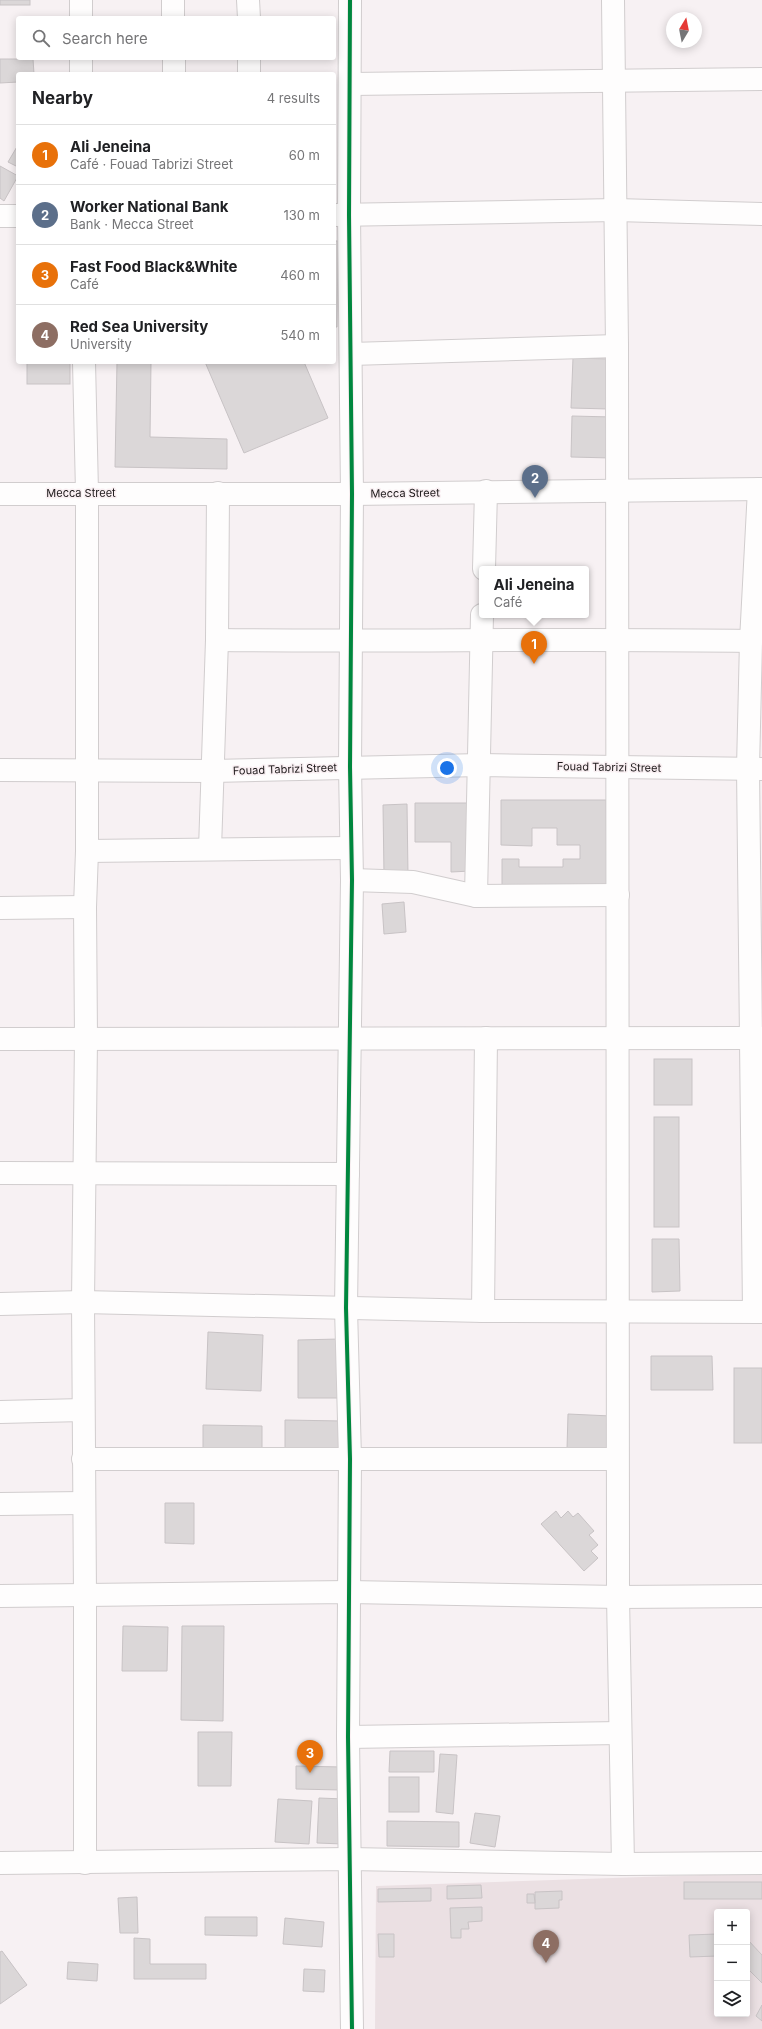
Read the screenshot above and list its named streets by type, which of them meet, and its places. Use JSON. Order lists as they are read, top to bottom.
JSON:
{
  "streets": {
    "street": ["Mecca Street", "Fouad Tabrizi Street"]
  },
  "north": "top",
  "page": {
    "search": "Search here",
    "heading": ["Nearby", "4 results"],
    "list": [
      {
        "mark": "1",
        "name": "Ali Jeneina",
        "note": "Café · Fouad Tabrizi Street",
        "value": "60 m"
      },
      {
        "mark": "2",
        "name": "Worker National Bank",
        "note": "Bank · Mecca Street",
        "value": "130 m"
      },
      {
        "mark": "3",
        "name": "Fast Food Black&White",
        "note": "Café",
        "value": "460 m"
      },
      {
        "mark": "4",
        "name": "Red Sea University",
        "note": "University",
        "value": "540 m"
      }
    ],
    "pins": [
      "2",
      "1",
      "3",
      "4"
    ],
    "popup": ["Ali Jeneina", "Café"],
    "map_buttons": ["+", "−"]
  }
}
